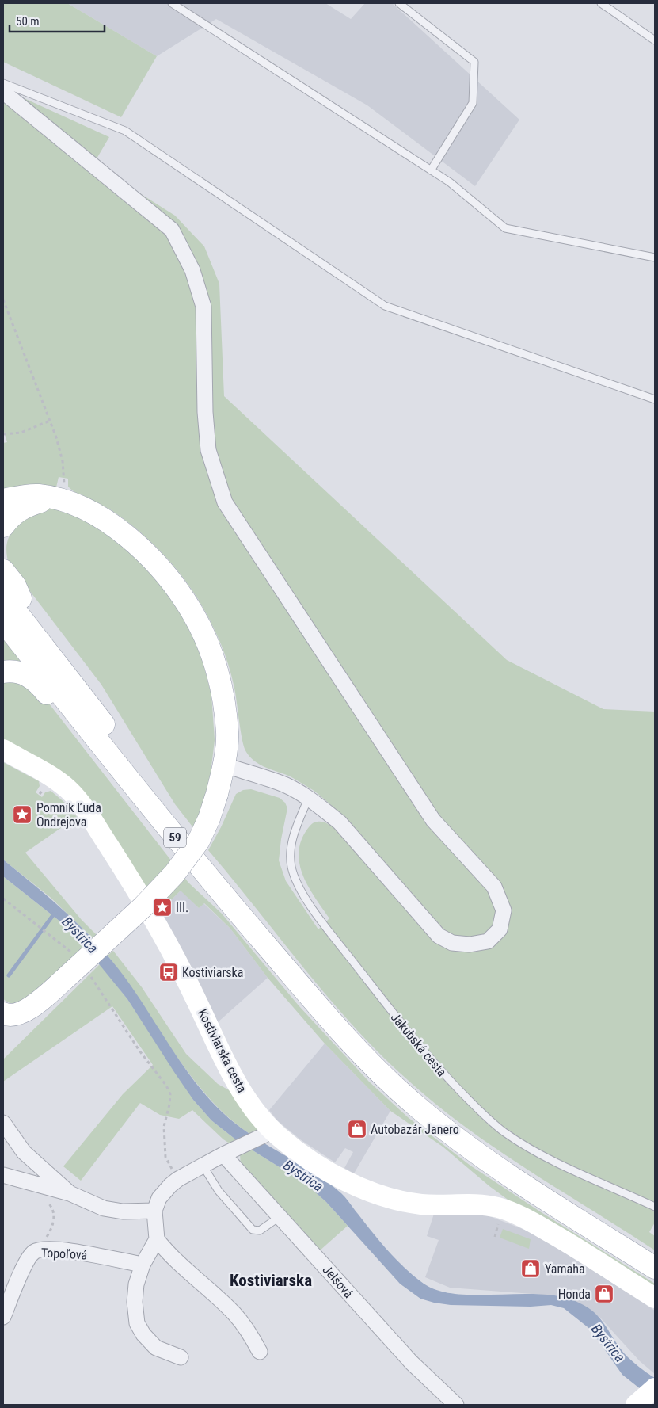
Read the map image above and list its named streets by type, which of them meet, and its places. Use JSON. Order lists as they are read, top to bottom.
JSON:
{
  "streets": {
    "main road": ["59"],
    "street": ["Kostiviarska cesta", "Topoľová", "Jelšová"],
    "lane": ["Jakubská cesta"]
  },
  "districts": ["Kostiviarska"],
  "water": ["Bystrica"],
  "places": {
    "place": ["Pomník Ľuda Ondrejova", "III."],
    "bus stop": ["Kostiviarska"],
    "shop": ["Autobazár Janero", "Yamaha", "Honda"]
  },
  "scale_bar": "50 m"
}
